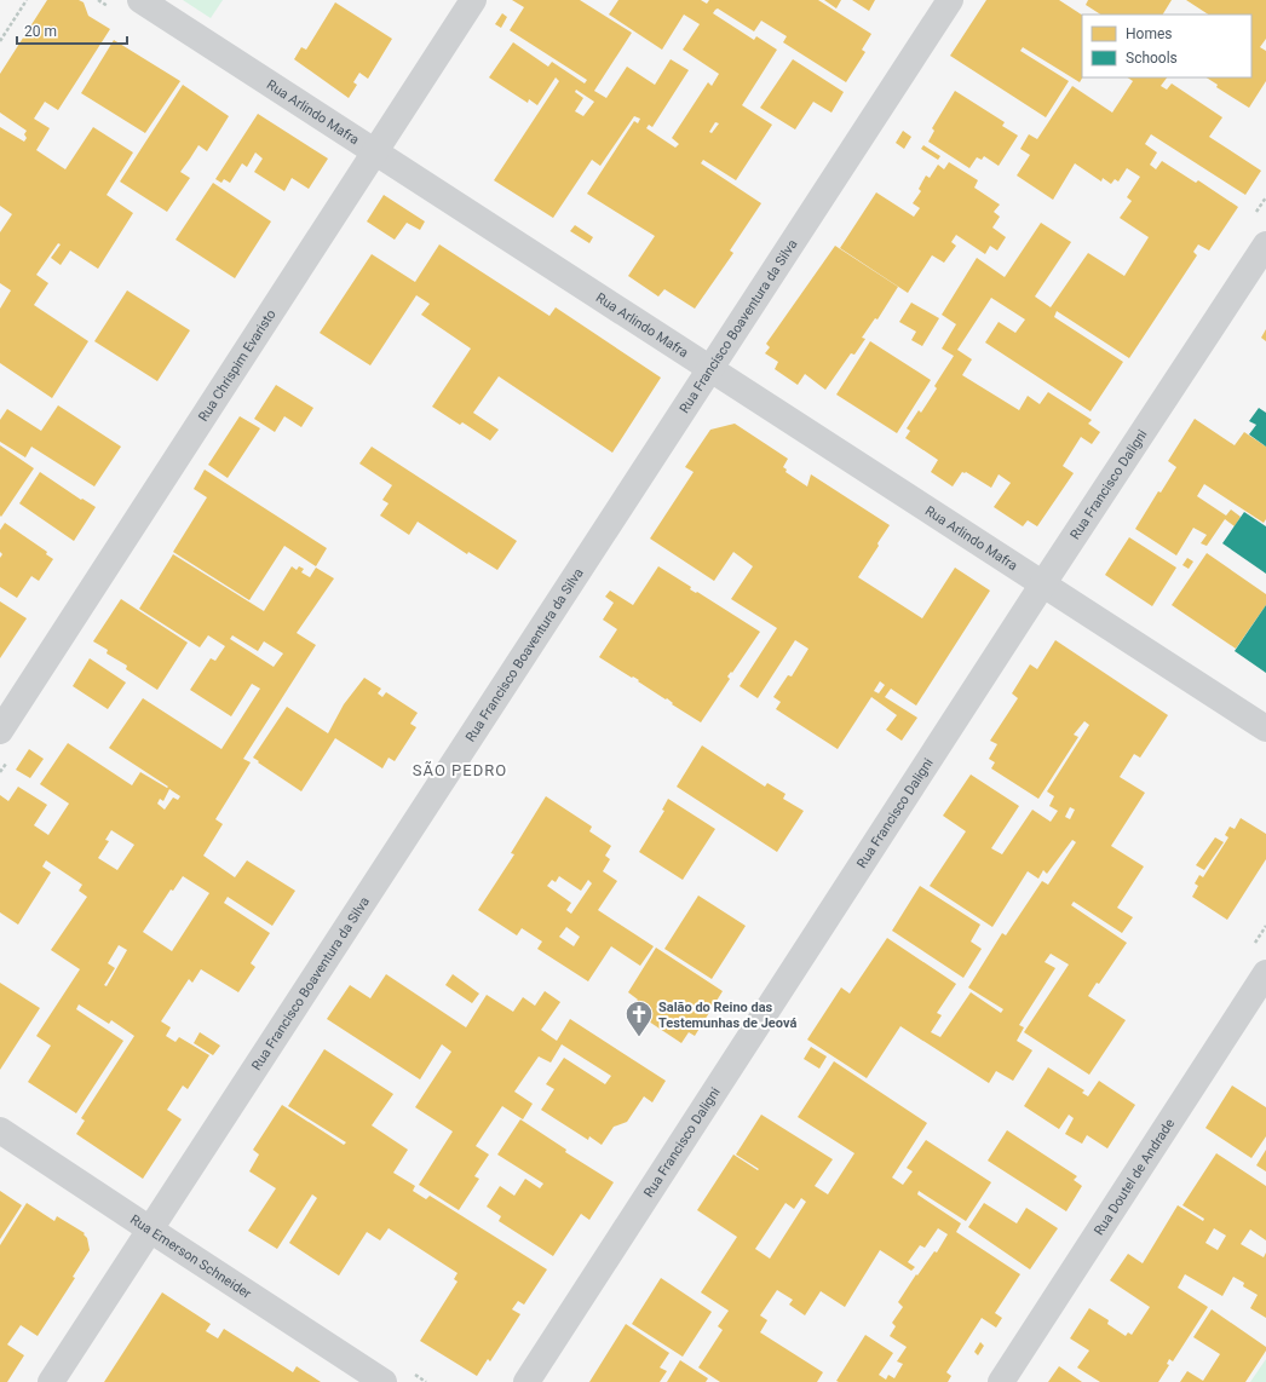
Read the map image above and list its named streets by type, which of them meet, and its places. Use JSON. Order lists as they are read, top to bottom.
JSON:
{
  "streets": {
    "street": [
      "Rua Arlindo Mafra",
      "Rua Francisco Boaventura da Silva",
      "Rua Chrispim Evaristo",
      "Rua Francisco Daligni",
      "Rua Doutel de Andrade",
      "Rua Emerson Schneider"
    ]
  },
  "crossings": [
    ["Rua Arlindo Mafra", "Rua Francisco Boaventura da Silva"],
    ["Rua Arlindo Mafra", "Rua Chrispim Evaristo"],
    ["Rua Arlindo Mafra", "Rua Francisco Daligni"],
    ["Rua Francisco Boaventura da Silva", "Rua Emerson Schneider"]
  ],
  "districts": ["SÃO PEDRO"],
  "places": {
    "church": ["Salão do Reino das Testemunhas de Jeová"]
  },
  "legend": ["Homes", "Schools"],
  "scale_bar": "20 m"
}
